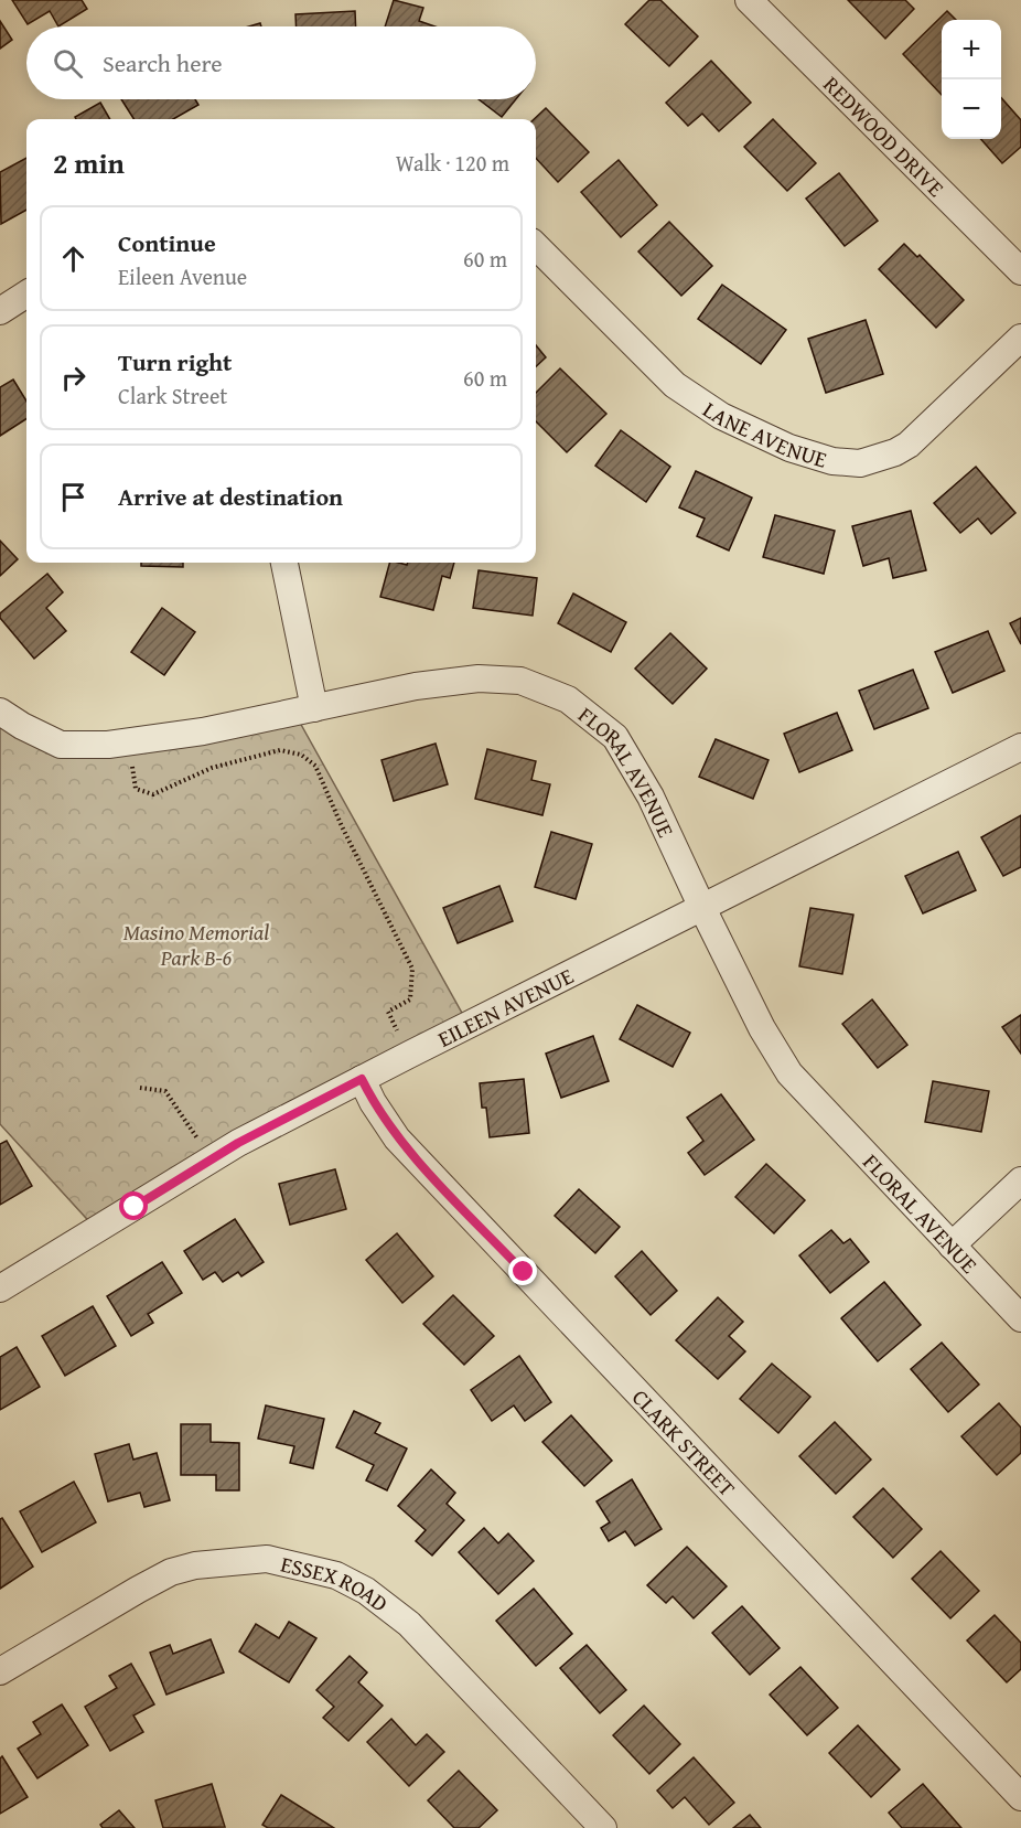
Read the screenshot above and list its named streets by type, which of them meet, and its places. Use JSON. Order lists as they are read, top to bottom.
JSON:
{
  "streets": {
    "street": [
      "REDWOOD DRIVE",
      "LANE AVENUE",
      "FLORAL AVENUE",
      "EILEEN AVENUE",
      "CLARK STREET",
      "ESSEX ROAD"
    ]
  },
  "crossings": [
    ["FLORAL AVENUE", "EILEEN AVENUE"],
    ["EILEEN AVENUE", "CLARK STREET"]
  ],
  "parks": ["Masino Memorial Park B-6"],
  "page": {
    "map_buttons": ["+", "−"],
    "search": "Search here",
    "heading": ["2 min", "Walk · 120 m"],
    "list": [
      ["Continue", "Eileen Avenue", "60 m"],
      ["Turn right", "Clark Street", "60 m"],
      "Arrive at destination"
    ]
  }
}
